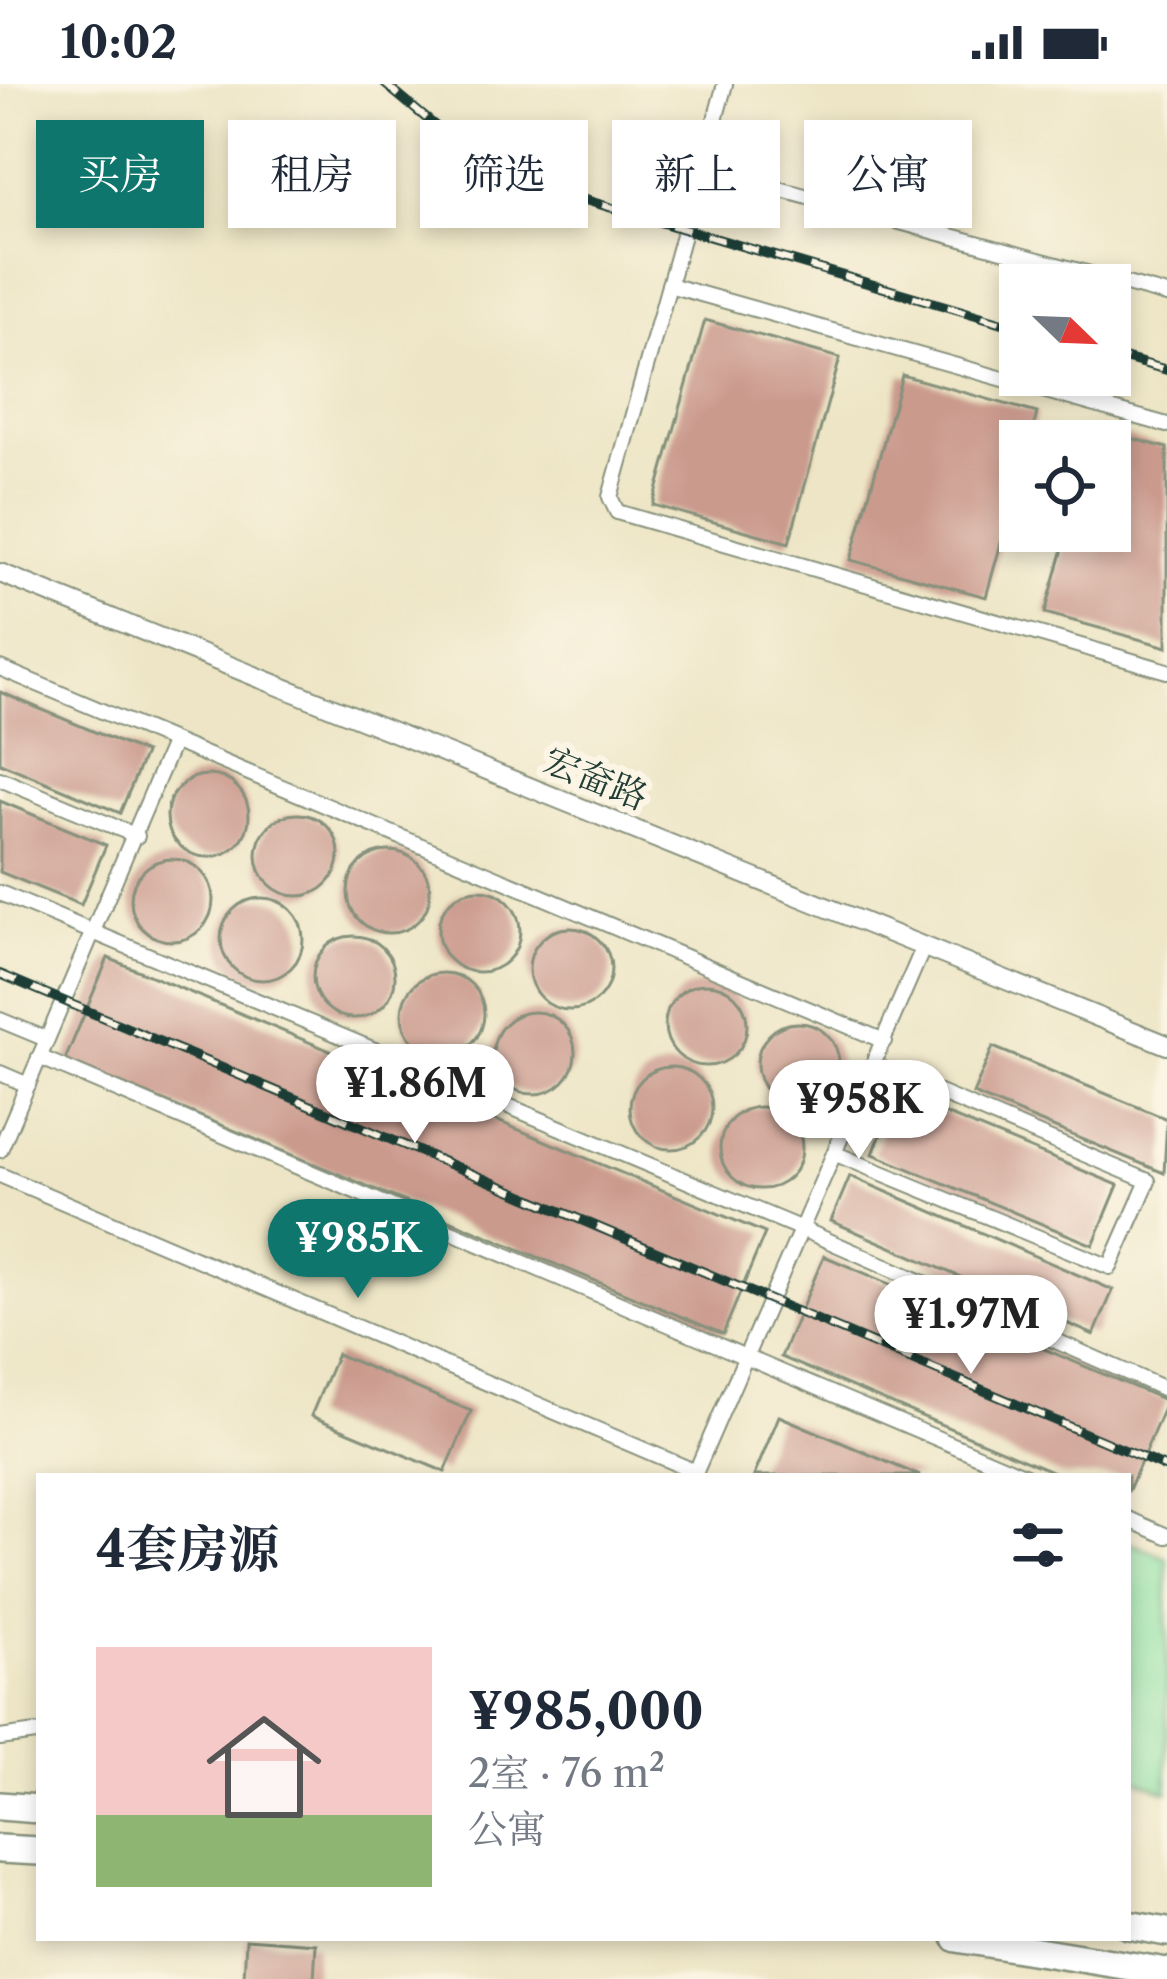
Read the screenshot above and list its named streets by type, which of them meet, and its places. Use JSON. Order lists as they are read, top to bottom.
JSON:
{
  "streets": {
    "street": ["宏奤路"]
  },
  "north": "bottom right",
  "page": {
    "status": "10:02",
    "chip": [
      "买房",
      "租房",
      "筛选",
      "新上",
      "公寓"
    ],
    "price": [
      "¥1.86M",
      "¥958K",
      "¥985K",
      "¥1.97M"
    ],
    "heading": "4套房源",
    "list": [
      {
        "name": "¥985,000",
        "note": "2室 · 76 m² · 公寓"
      }
    ]
  }
}
